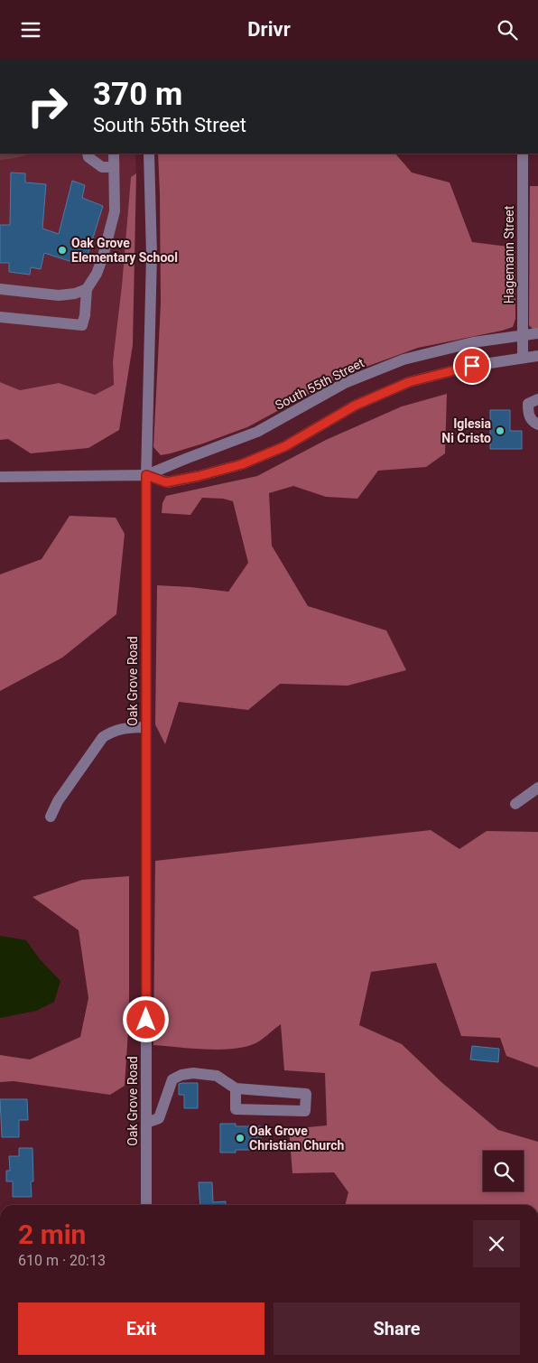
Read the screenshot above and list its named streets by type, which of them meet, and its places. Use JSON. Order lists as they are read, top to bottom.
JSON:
{
  "streets": {
    "street": ["Hagemann Street", "South 55th Street", "Oak Grove Road"]
  },
  "crossings": [
    ["Hagemann Street", "South 55th Street"],
    ["South 55th Street", "Oak Grove Road"]
  ],
  "places": ["Oak Grove Elementary School", "Iglesia Ni Cristo", "Oak Grove Christian Church"],
  "page": {
    "header": "Drivr",
    "turn": ["370 m", "South 55th Street"],
    "heading": ["2 min", "610 m · 20:13"],
    "buttons": ["Exit", "Share"]
  }
}
